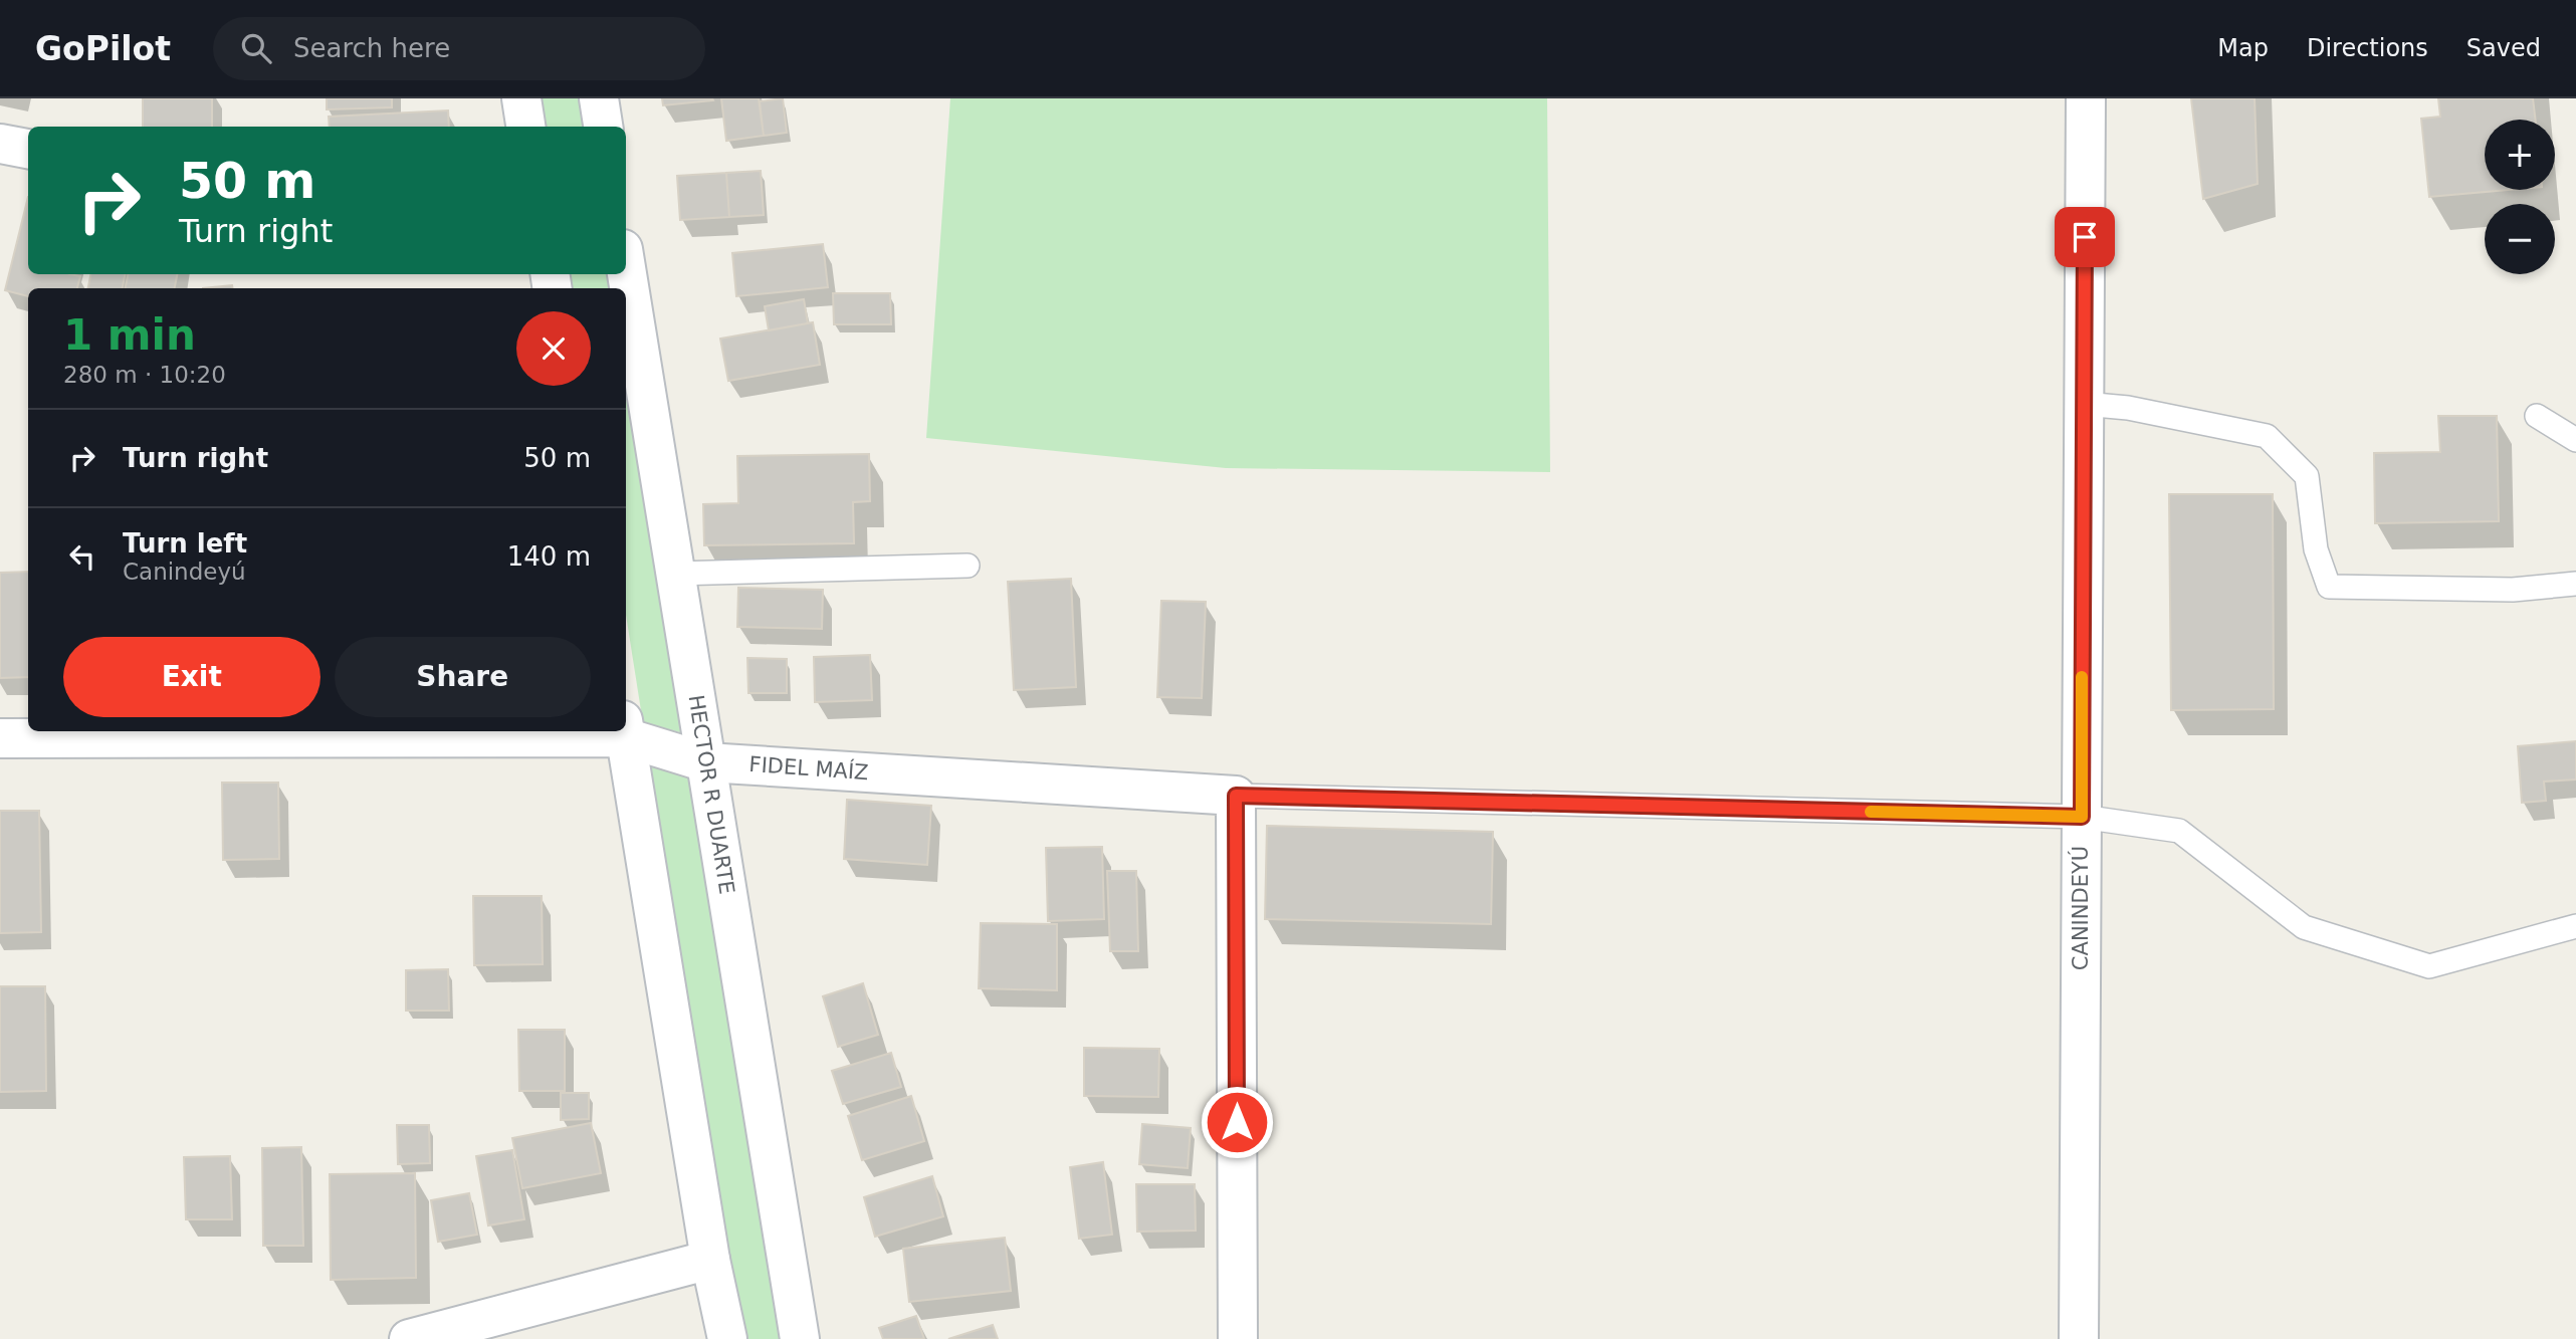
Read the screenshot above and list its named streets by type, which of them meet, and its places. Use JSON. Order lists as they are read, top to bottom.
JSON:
{
  "streets": {
    "street": ["FIDEL MAÍZ", "HECTOR R DUARTE", "CANINDEYÚ"]
  },
  "crossings": [
    ["FIDEL MAÍZ", "HECTOR R DUARTE"]
  ],
  "page": {
    "header": "GoPilot",
    "search": "Search here",
    "nav": ["Map", "Directions", "Saved"],
    "map_buttons": ["+", "−"],
    "turn": ["50 m", "Turn right"],
    "heading": ["1 min", "280 m · 10:20"],
    "list": [
      {
        "name": "Turn right",
        "value": "50 m"
      },
      {
        "name": "Turn left",
        "note": "Canindeyú",
        "value": "140 m"
      }
    ],
    "buttons": ["Exit", "Share"]
  }
}
